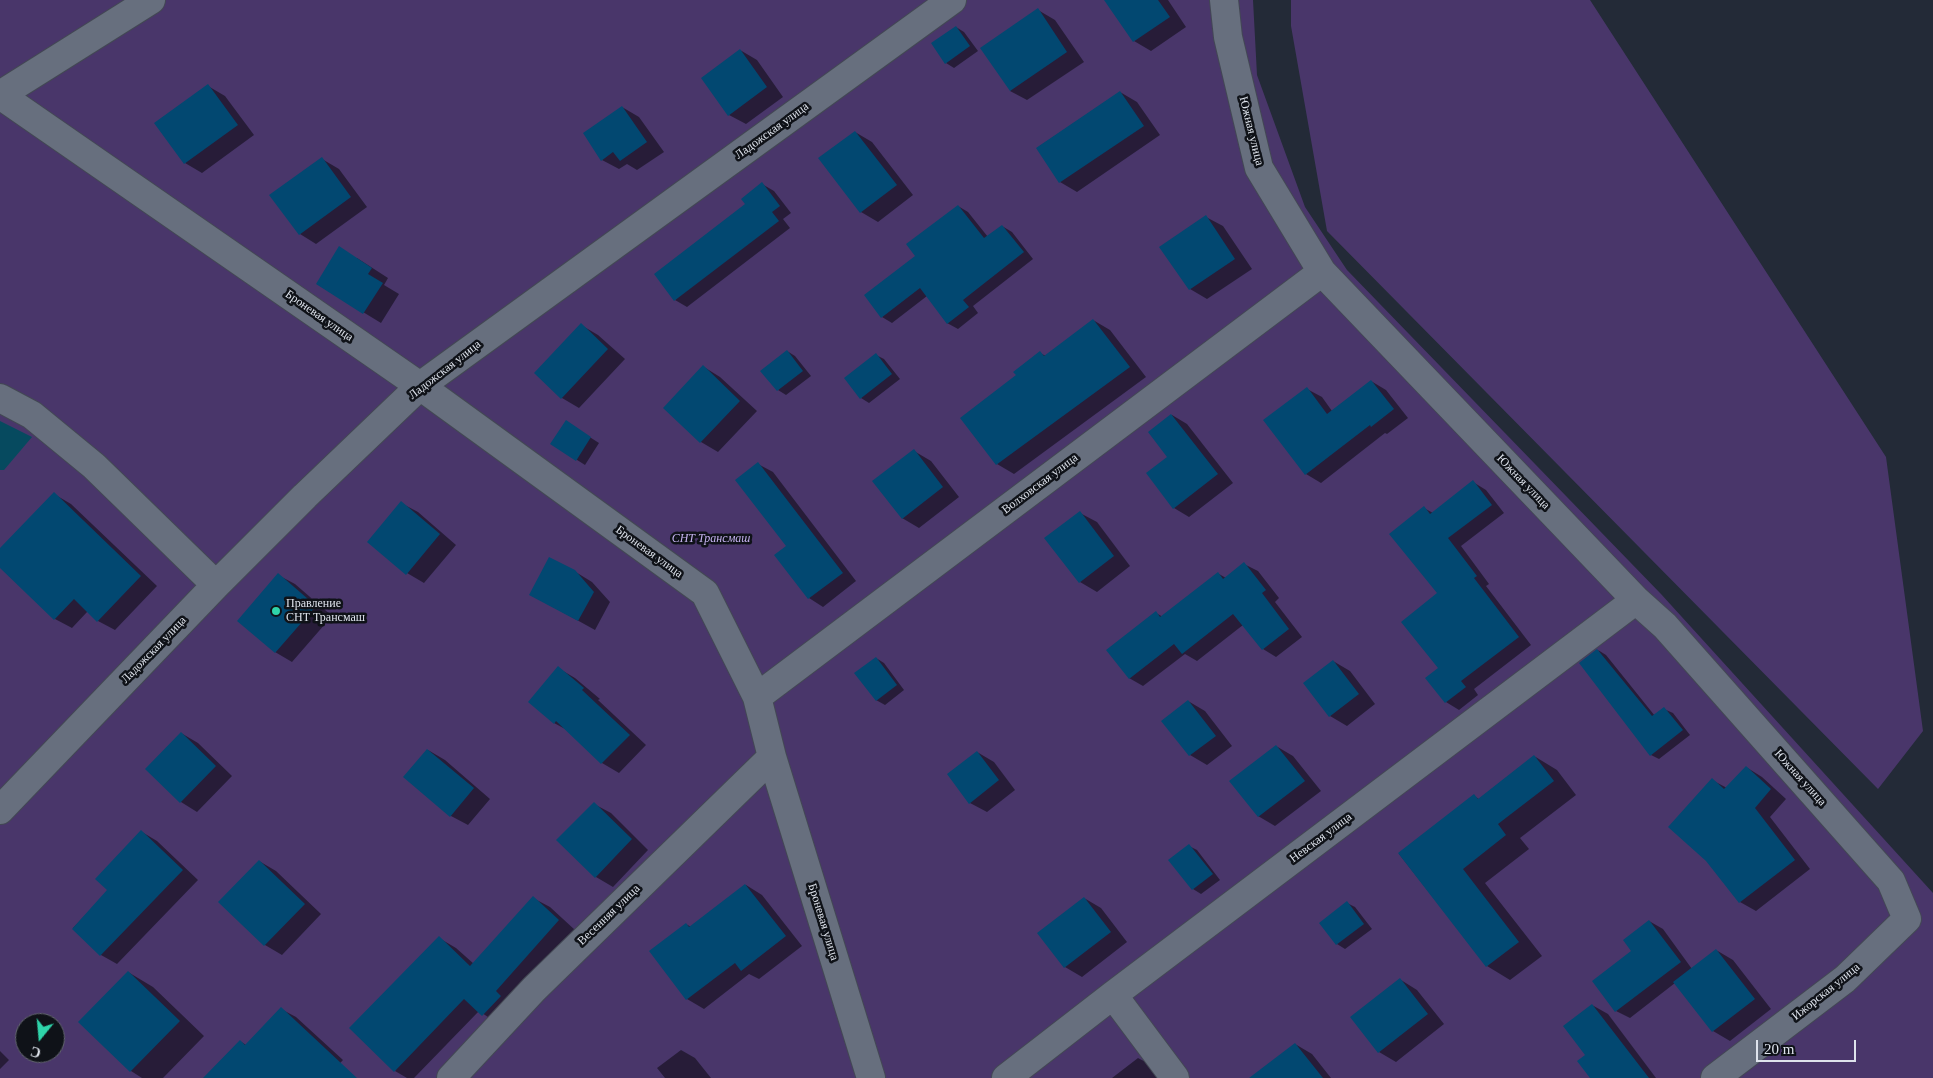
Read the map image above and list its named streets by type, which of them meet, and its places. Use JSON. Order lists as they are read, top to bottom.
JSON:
{
  "streets": {
    "street": [
      "Ладожская улица",
      "Южная улица",
      "Броневая улица",
      "Волховская улица",
      "Невская улица",
      "Весенняя улица",
      "Ижорская улица"
    ]
  },
  "crossings": [
    ["Ладожская улица", "Броневая улица"],
    ["Южная улица", "Волховская улица"],
    ["Южная улица", "Невская улица"],
    ["Южная улица", "Ижорская улица"],
    ["Броневая улица", "Волховская улица"],
    ["Броневая улица", "Весенняя улица"]
  ],
  "parks": ["СНТ Трансмаш"],
  "places": ["Правление СНТ Трансмаш"],
  "scale_bar": "20 m",
  "north": "bottom"
}
